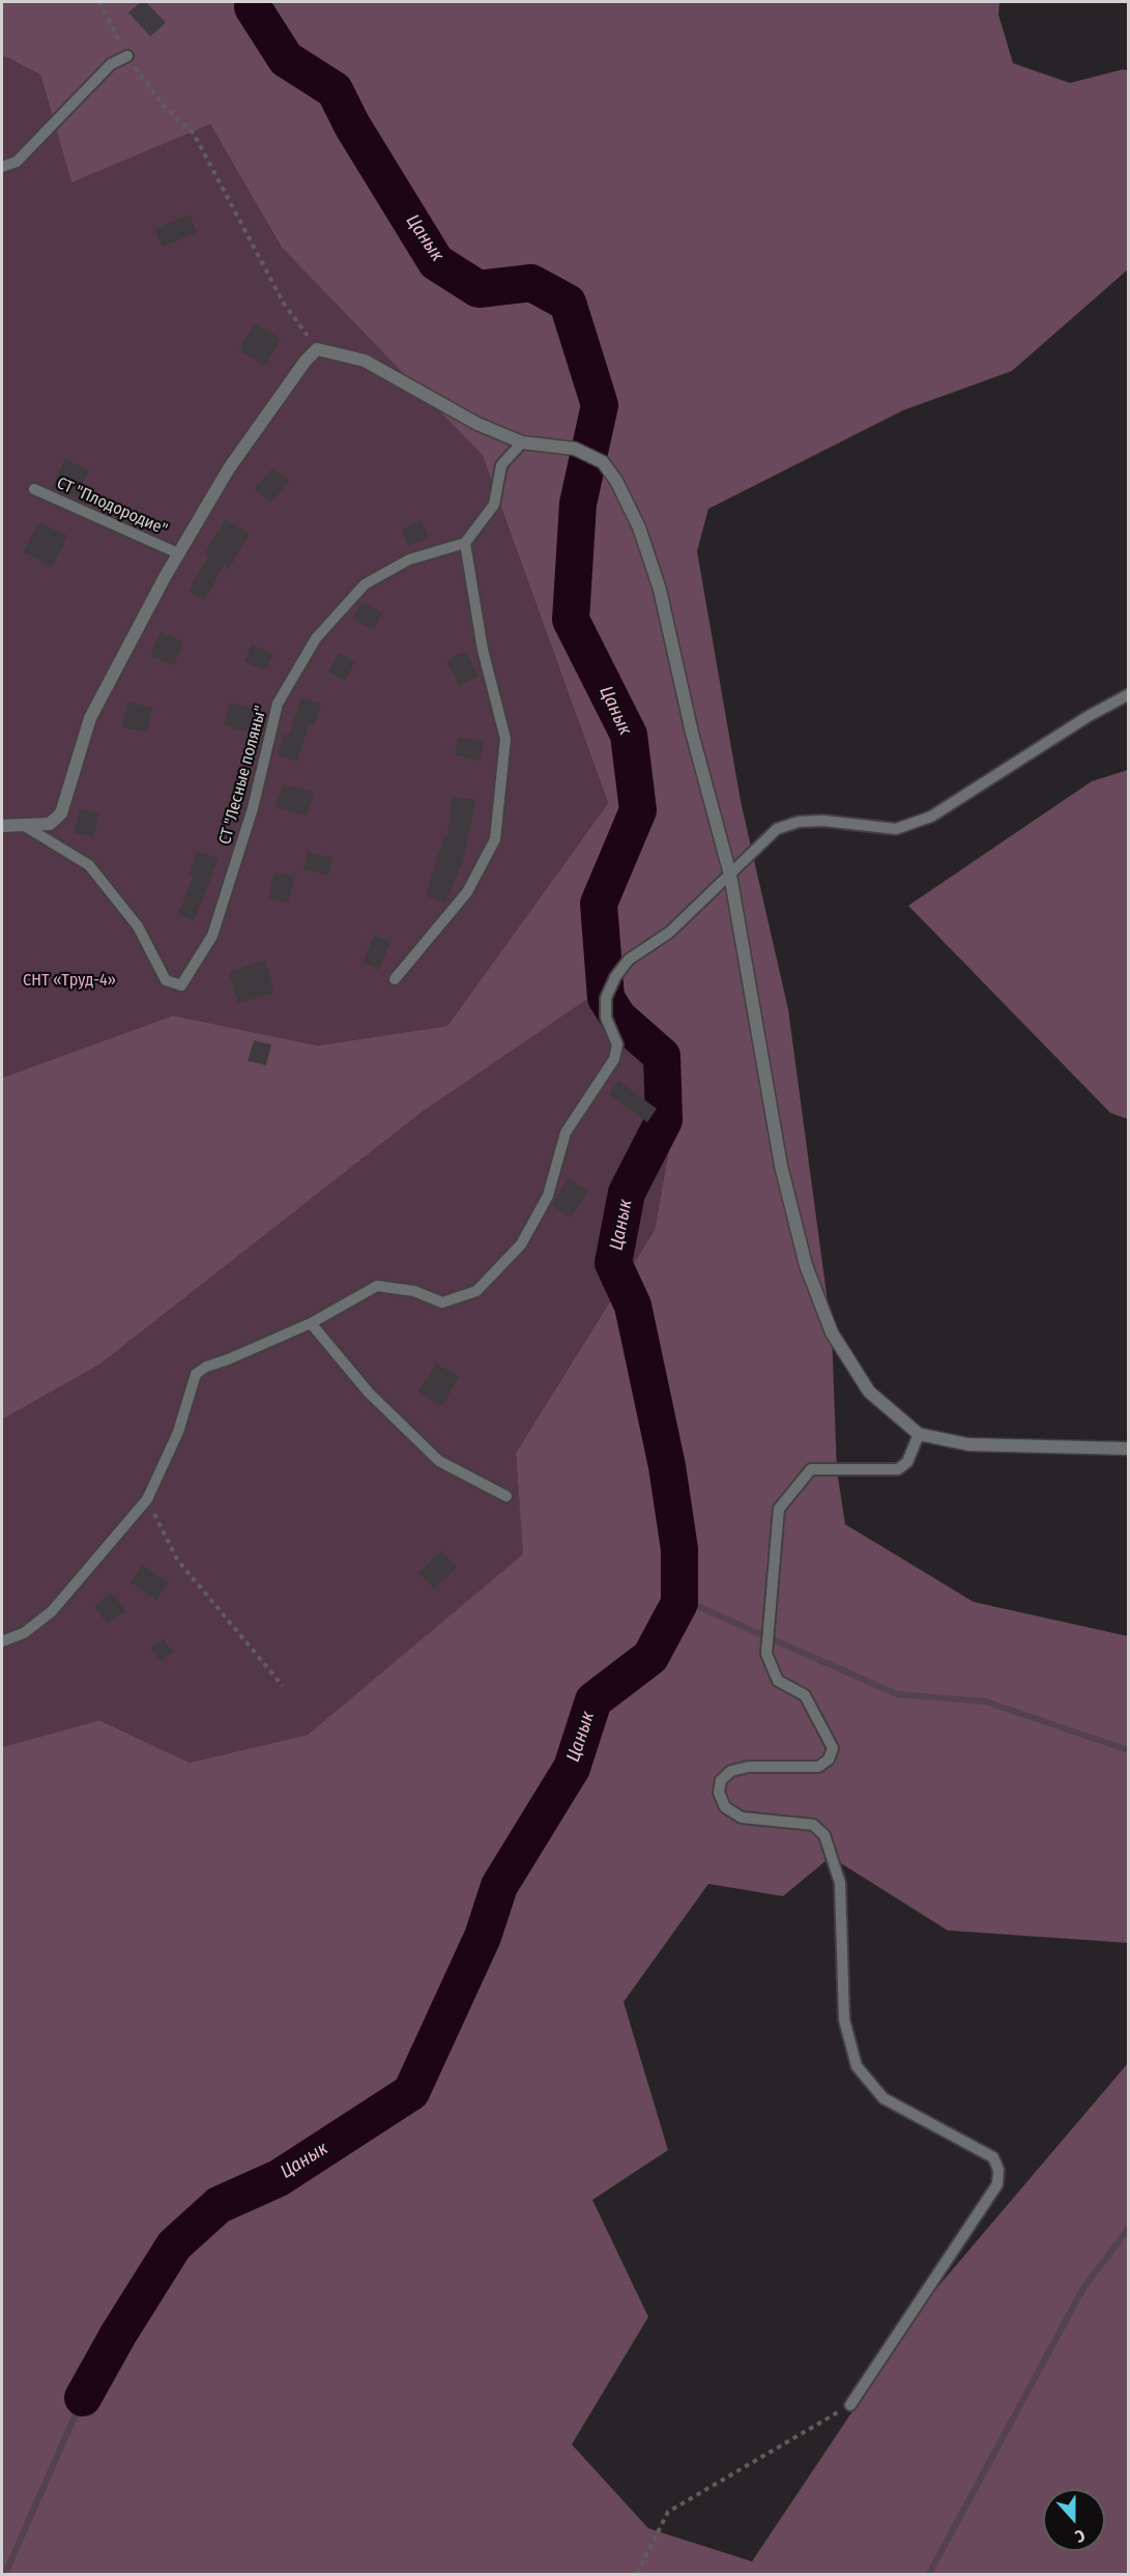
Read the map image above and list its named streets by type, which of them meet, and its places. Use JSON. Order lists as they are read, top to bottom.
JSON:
{
  "streets": {
    "lane": ["СТ \"Плодородие\"", "СТ \"Лесные поляны\""]
  },
  "water": ["Цанык"],
  "parks": ["СНТ «Труд-4»"],
  "north": "bottom"
}
